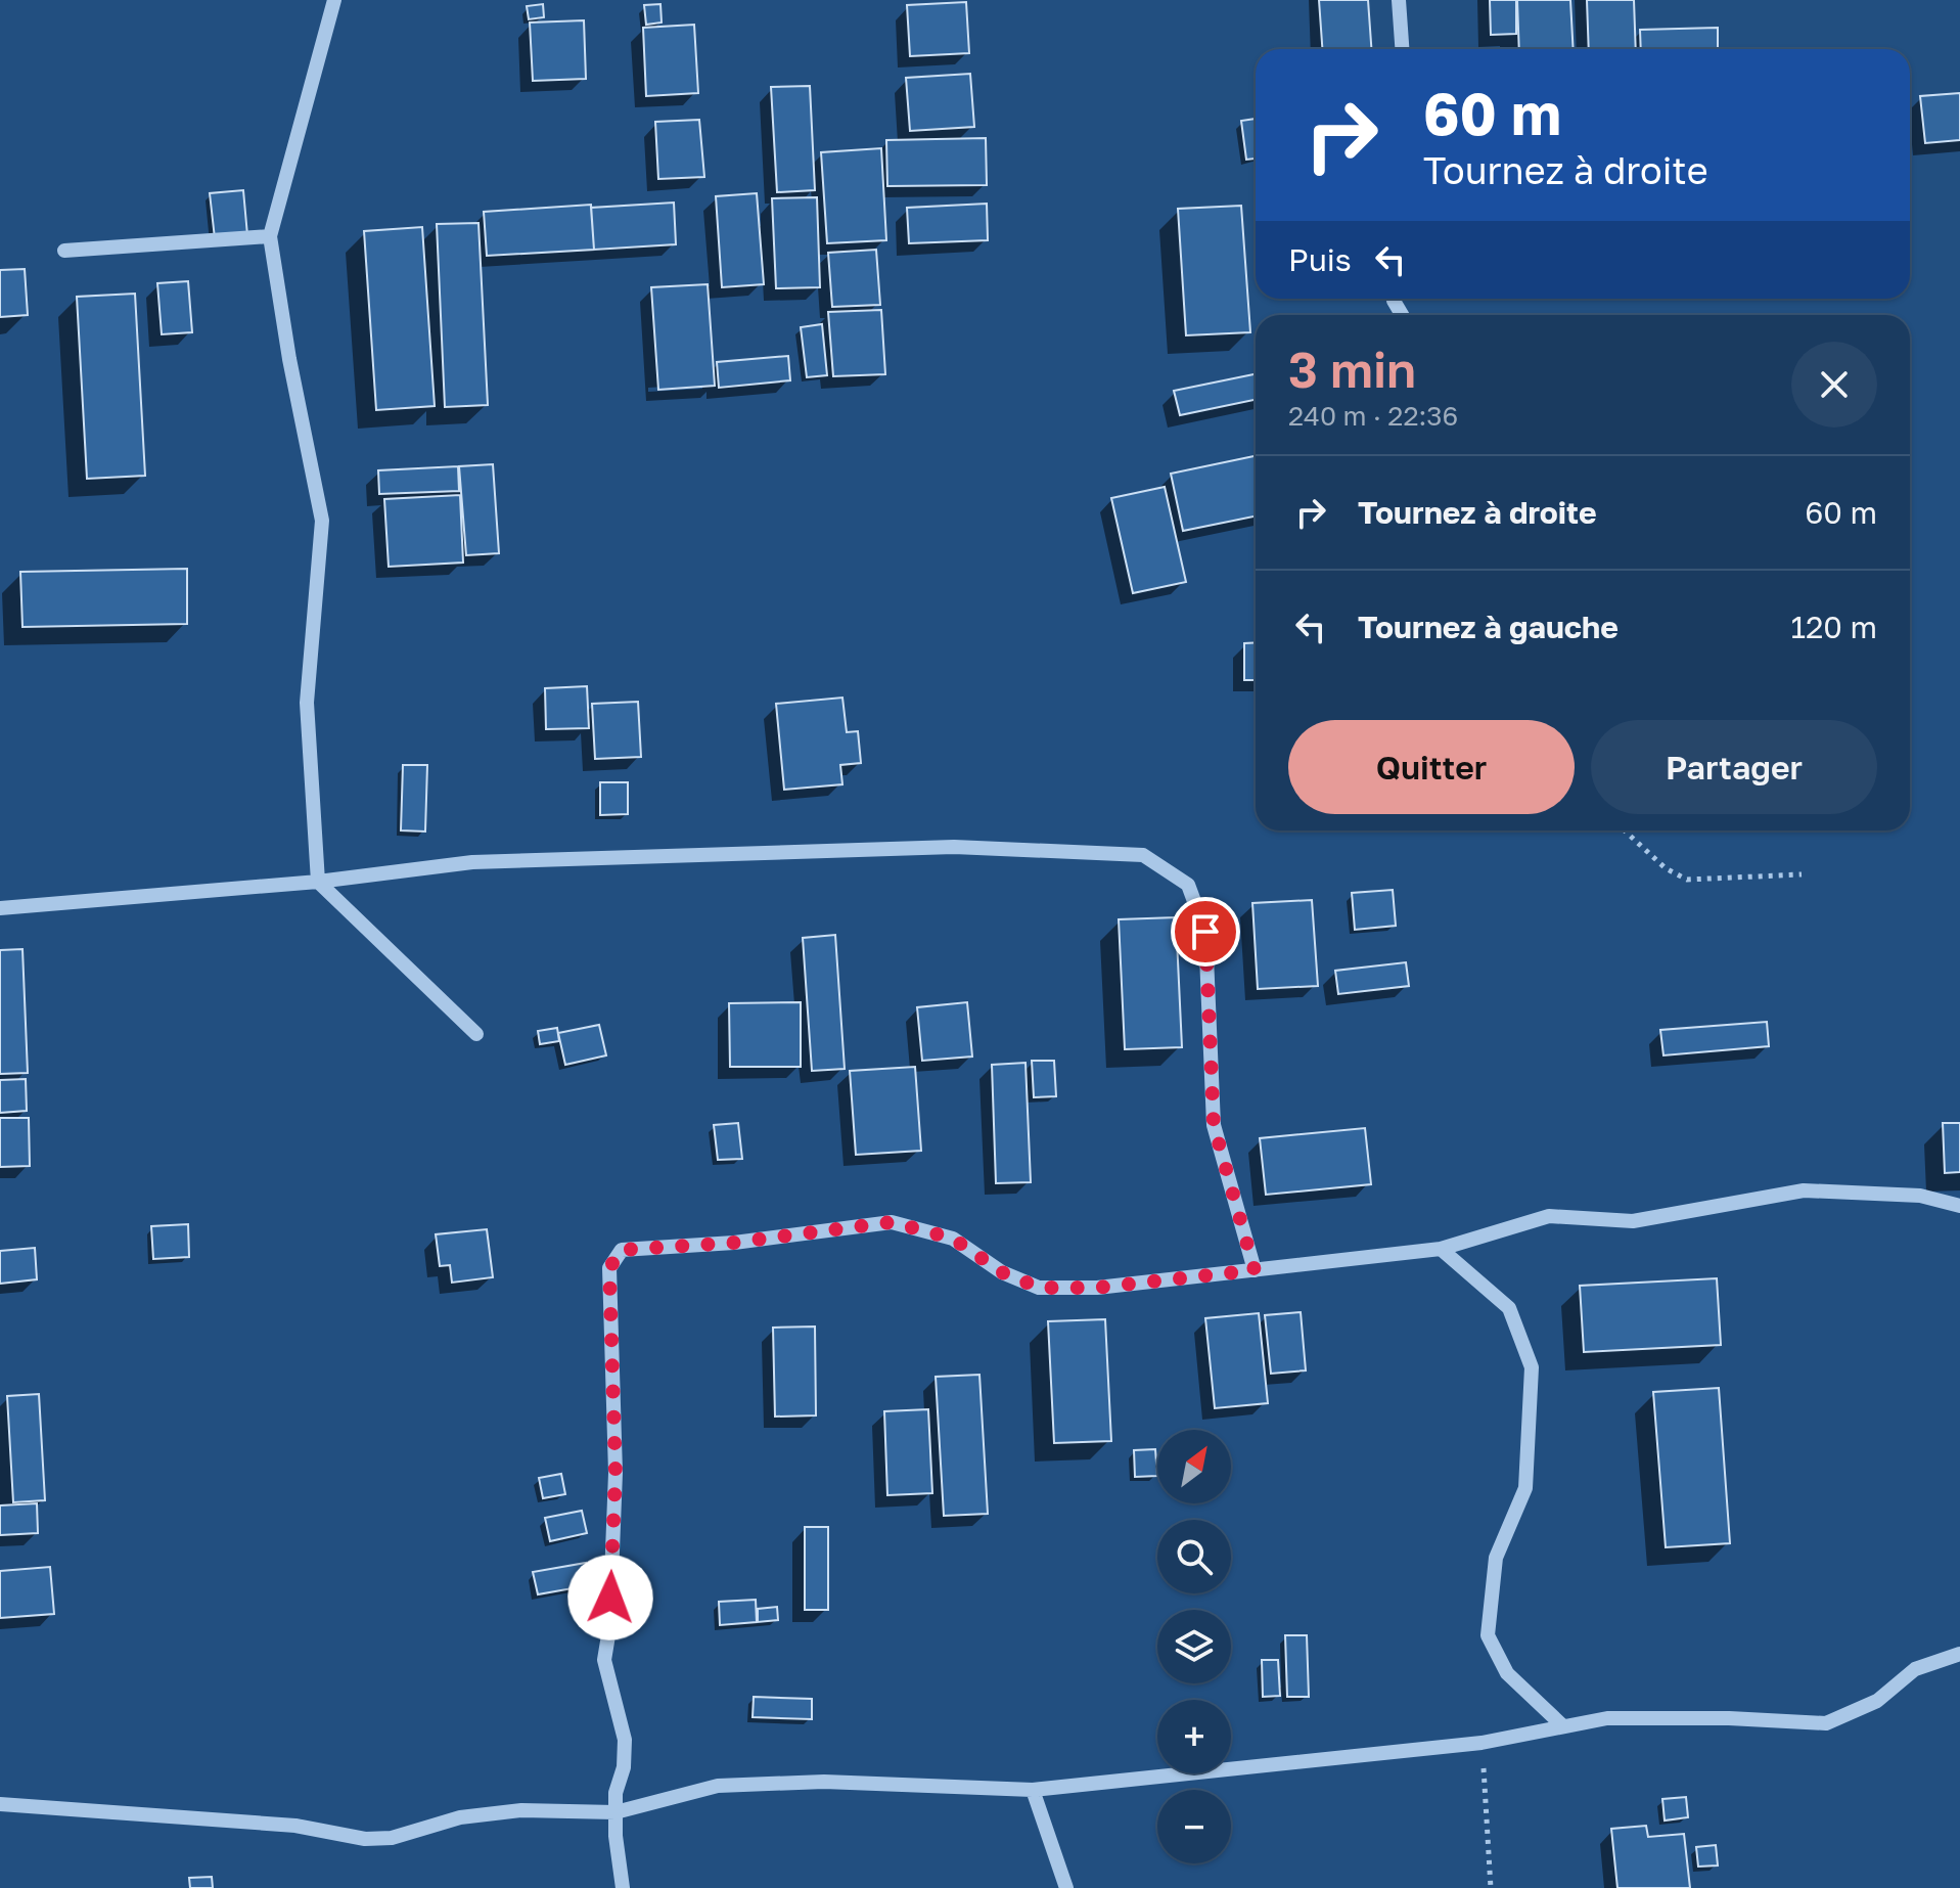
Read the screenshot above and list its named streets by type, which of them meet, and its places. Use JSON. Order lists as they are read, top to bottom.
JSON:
{
  "north": "top right",
  "page": {
    "turn": ["60 m", "Tournez à droite"],
    "then": "Puis",
    "heading": ["3 min", "240 m · 22:36"],
    "list": [
      {
        "name": "Tournez à droite",
        "value": "60 m"
      },
      {
        "name": "Tournez à gauche",
        "value": "120 m"
      }
    ],
    "buttons": ["Quitter", "Partager"],
    "map_buttons": ["+", "−"]
  }
}
